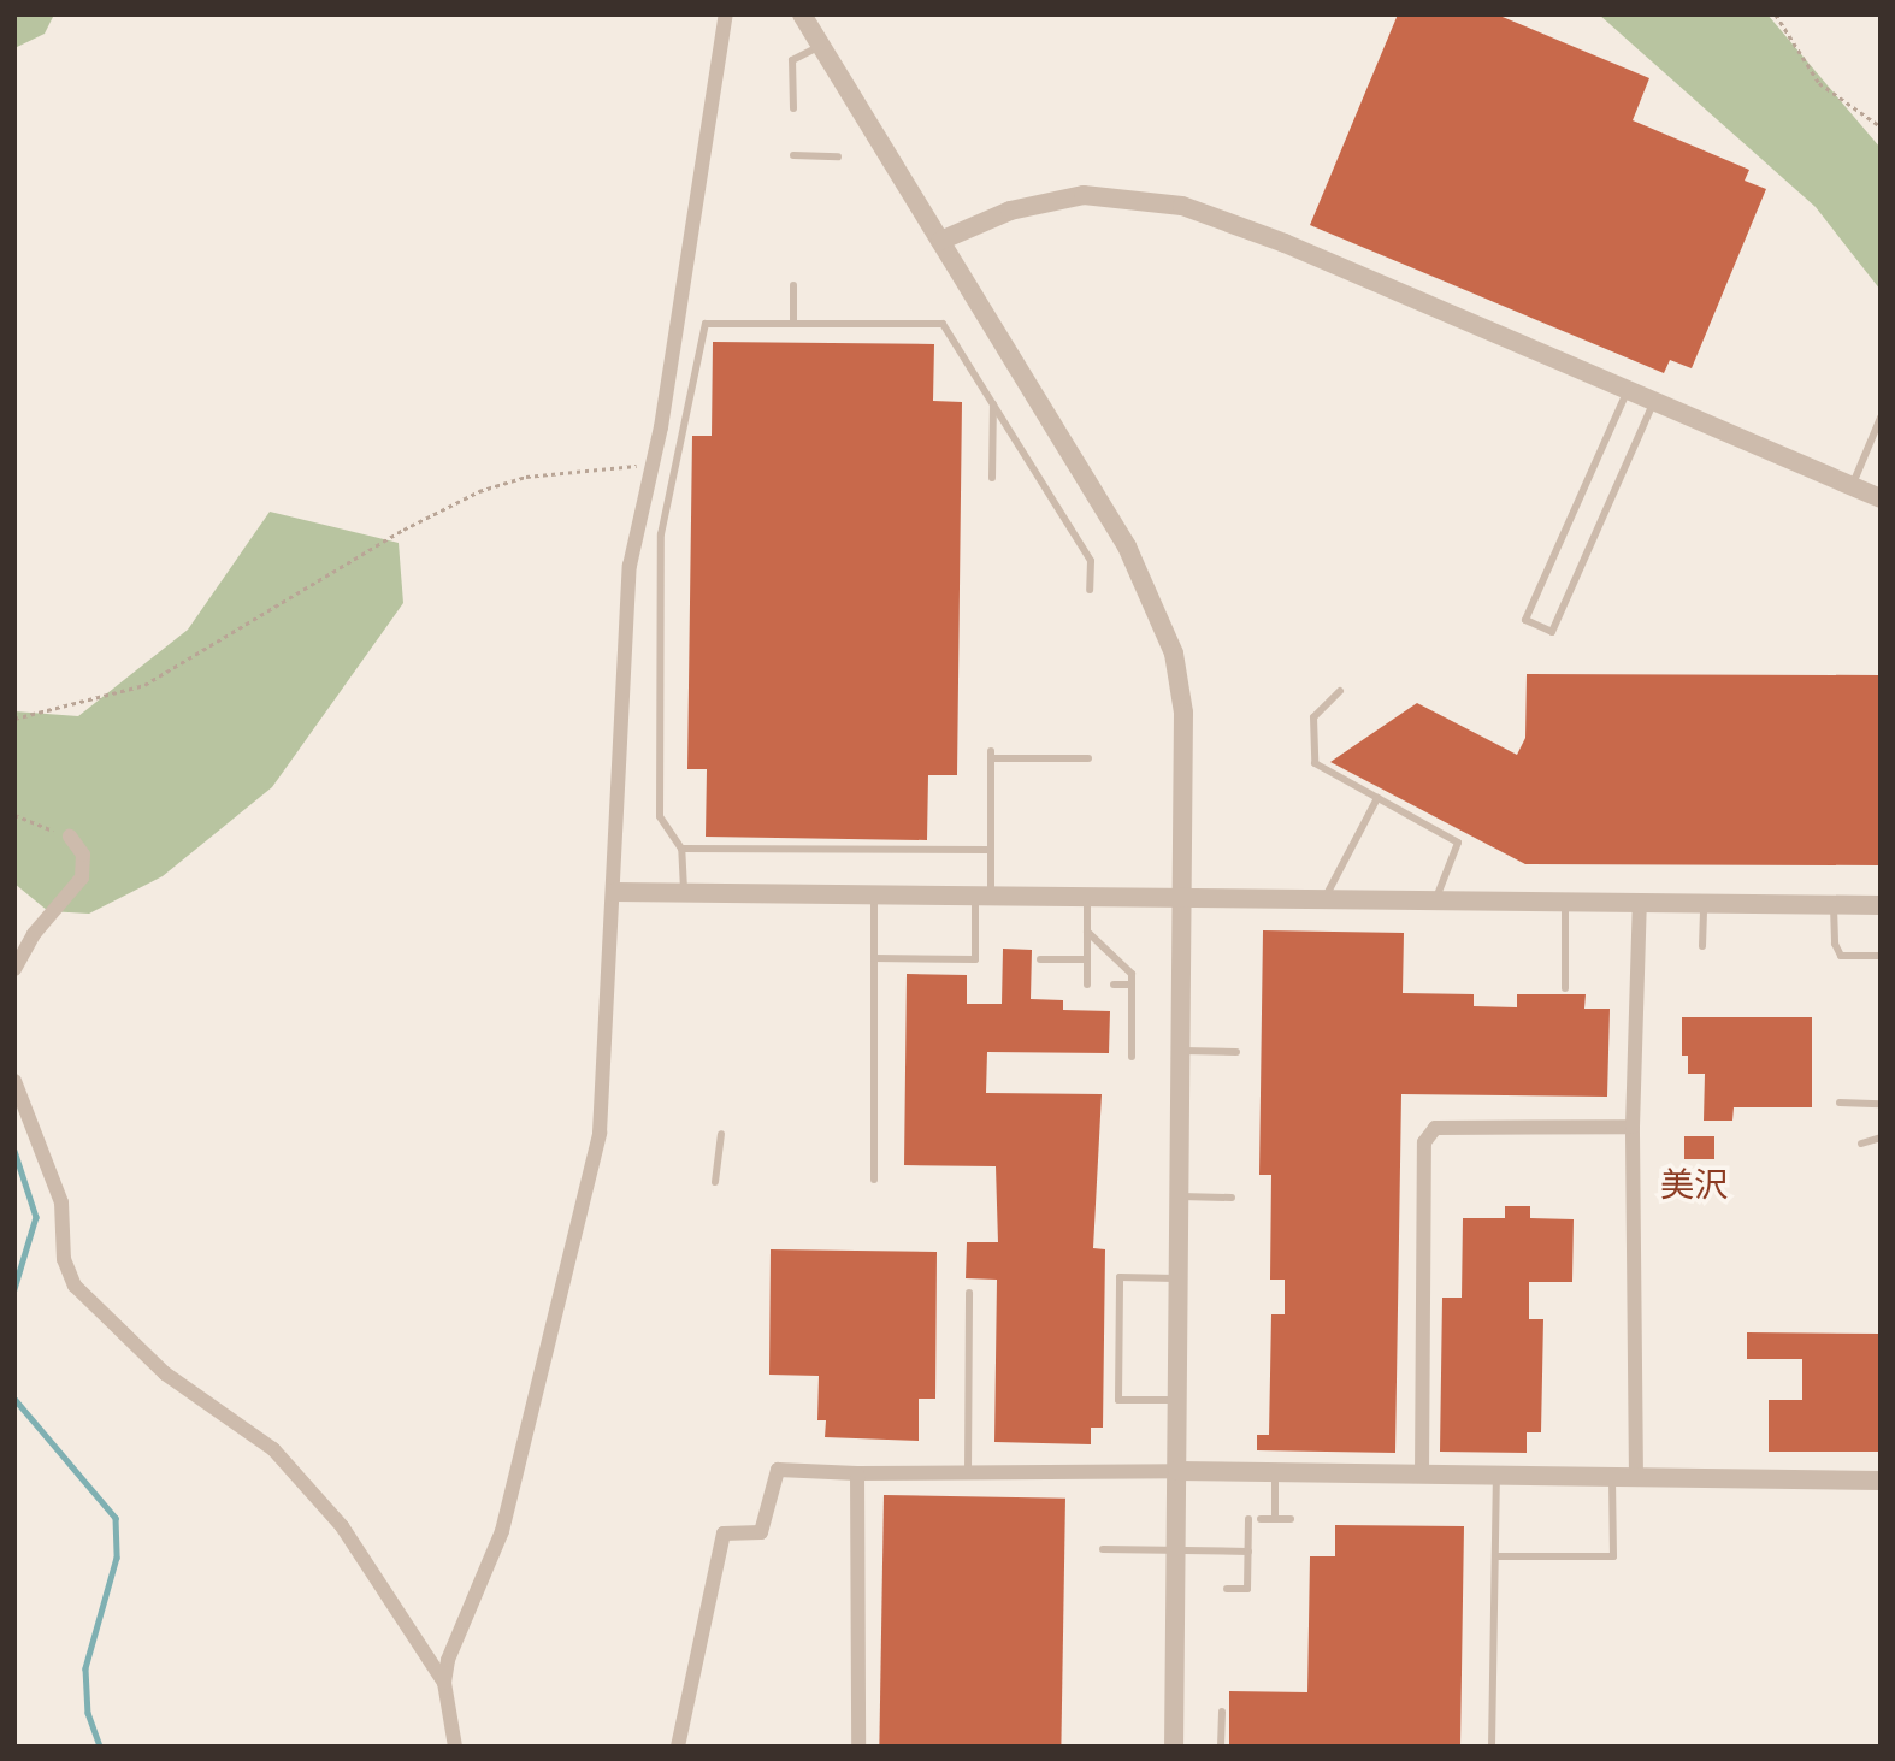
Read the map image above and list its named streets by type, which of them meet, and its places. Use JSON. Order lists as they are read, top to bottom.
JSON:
{
  "districts": ["美沢"]
}
